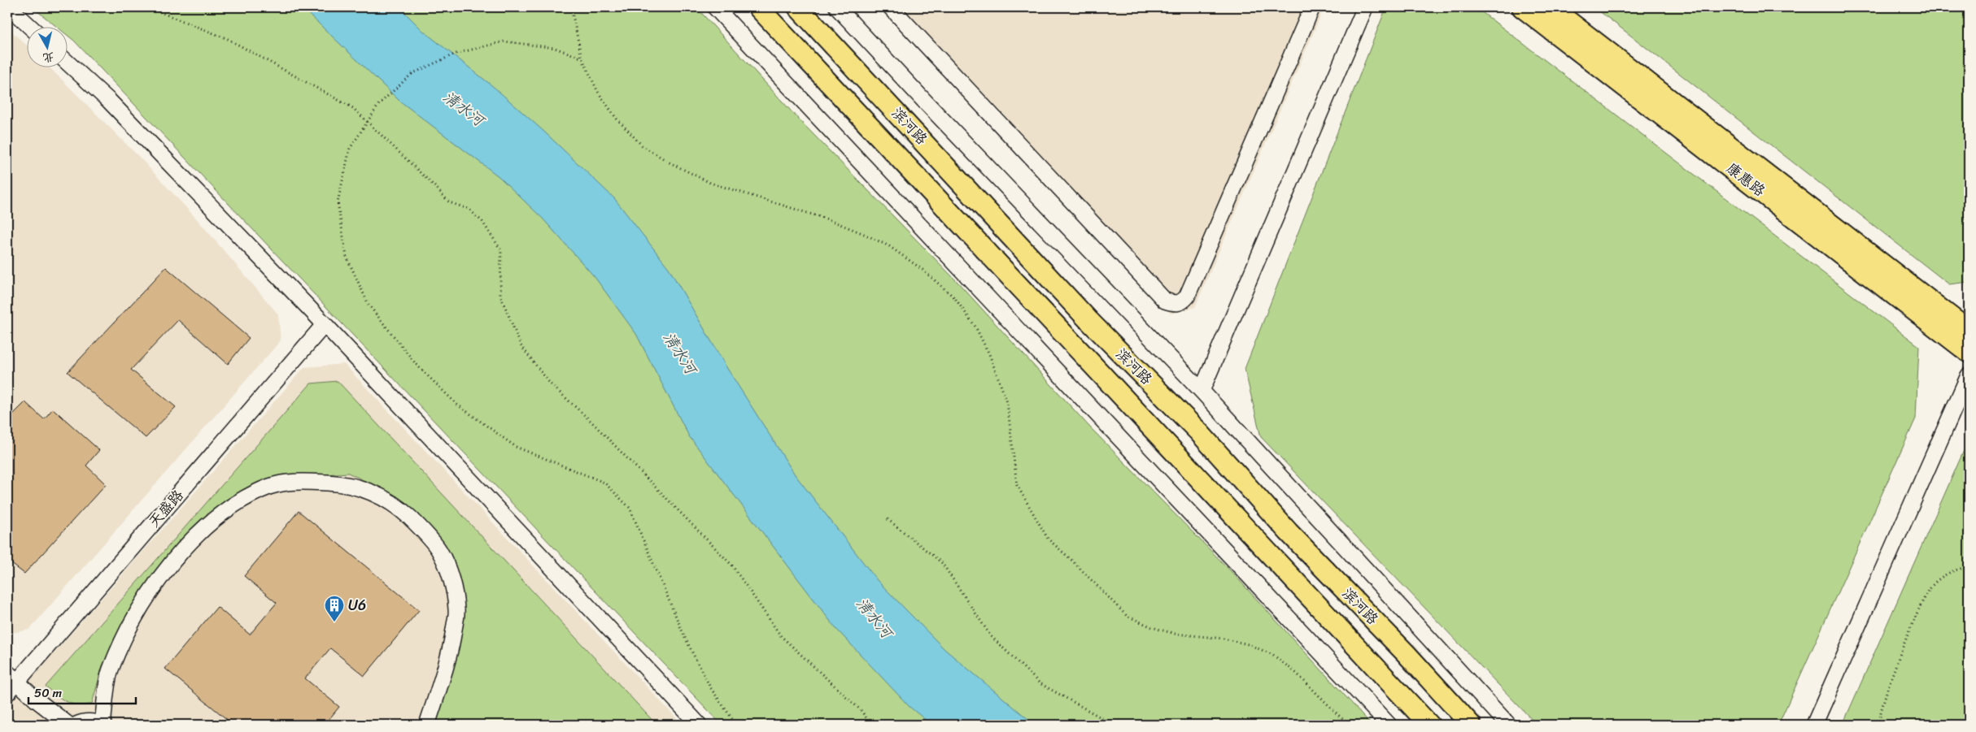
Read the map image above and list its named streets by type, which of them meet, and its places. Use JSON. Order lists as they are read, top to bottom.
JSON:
{
  "streets": {
    "main road": ["滨河路", "康惠路"],
    "street": ["天盛路"]
  },
  "water": ["清水河"],
  "places": {
    "building": ["U6"]
  },
  "scale_bar": "50 m",
  "north": "bottom"
}
